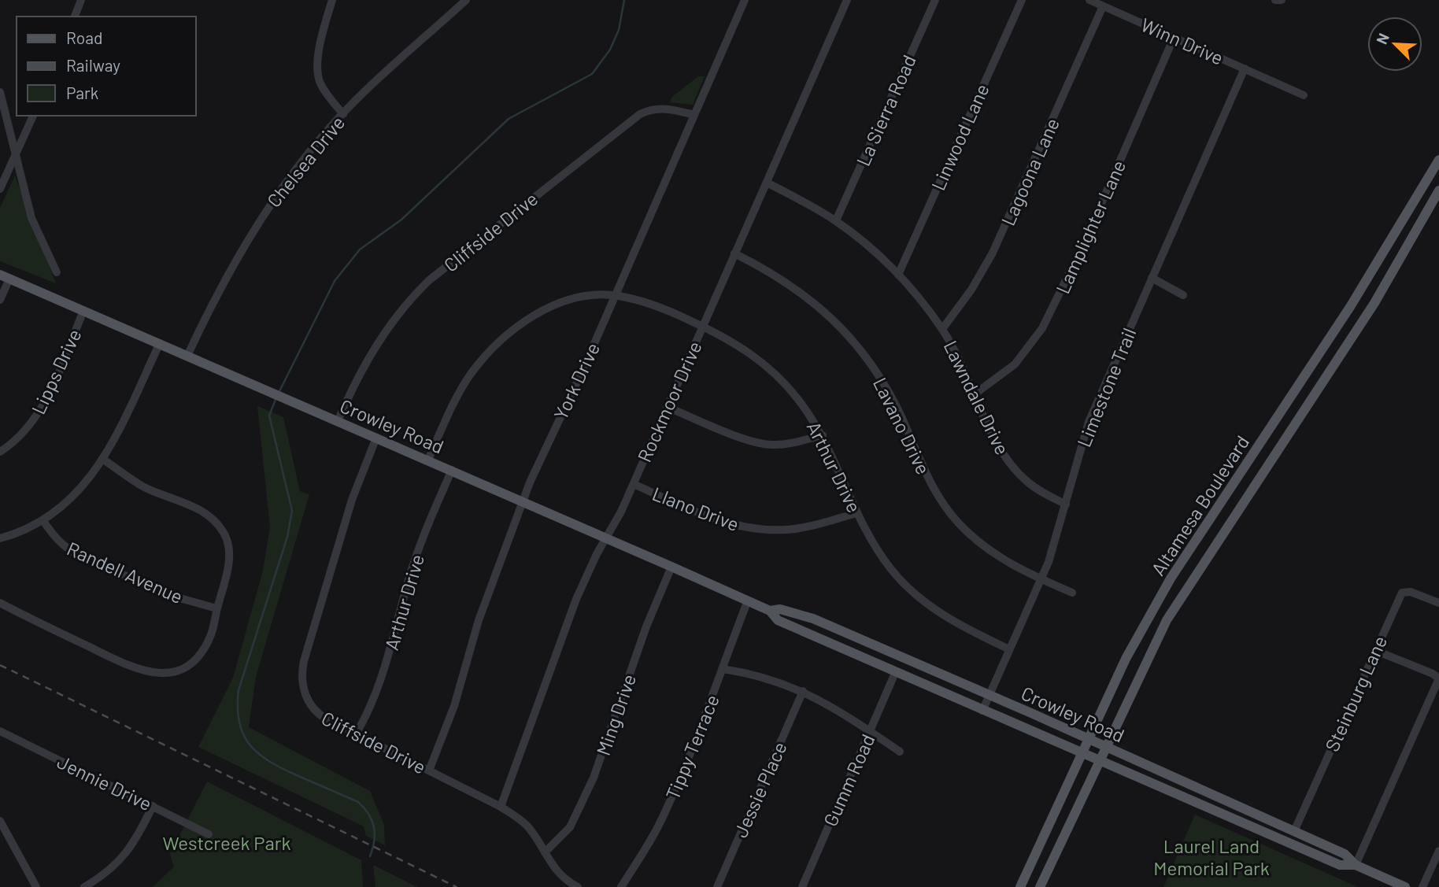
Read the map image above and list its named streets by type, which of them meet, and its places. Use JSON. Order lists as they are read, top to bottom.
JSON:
{
  "streets": {
    "main road": ["Crowley Road", "Altamesa Boulevard"],
    "street": [
      "Winn Drive",
      "La Sierra Road",
      "Linwood Lane",
      "Chelsea Drive",
      "Lagoona Lane",
      "Lamplighter Lane",
      "Cliffside Drive",
      "Lipps Drive",
      "York Drive",
      "Limestone Trail",
      "Lawndale Drive",
      "Rockmoor Drive",
      "Lavano Drive",
      "Arthur Drive",
      "Llano Drive",
      "Randell Avenue",
      "Steinburg Lane",
      "Ming Drive",
      "Tippy Terrace",
      "Gumm Road",
      "Jennie Drive",
      "Jessie Place"
    ]
  },
  "crossings": [
    ["Winn Drive", "Lagoona Lane"],
    ["Winn Drive", "Lamplighter Lane"],
    ["Winn Drive", "Limestone Trail"],
    ["La Sierra Road", "Lawndale Drive"],
    ["Linwood Lane", "Lawndale Drive"],
    ["Chelsea Drive", "Crowley Road"],
    ["Lagoona Lane", "Lawndale Drive"],
    ["Lamplighter Lane", "Lawndale Drive"],
    ["Cliffside Drive", "York Drive"],
    ["Cliffside Drive", "Rockmoor Drive"],
    ["Cliffside Drive", "Crowley Road"],
    ["Cliffside Drive", "Arthur Drive"],
    ["Cliffside Drive", "Ming Drive"],
    ["Lipps Drive", "Crowley Road"],
    ["York Drive", "Crowley Road"],
    ["York Drive", "Arthur Drive"],
    ["Limestone Trail", "Lawndale Drive"],
    ["Limestone Trail", "Crowley Road"],
    ["Limestone Trail", "Lavano Drive"],
    ["Limestone Trail", "Arthur Drive"],
    ["Lawndale Drive", "Rockmoor Drive"],
    ["Rockmoor Drive", "Crowley Road"],
    ["Rockmoor Drive", "Lavano Drive"],
    ["Rockmoor Drive", "Arthur Drive"],
    ["Rockmoor Drive", "Llano Drive"],
    ["Crowley Road", "Arthur Drive"],
    ["Crowley Road", "Altamesa Boulevard"],
    ["Crowley Road", "Steinburg Lane"],
    ["Crowley Road", "Ming Drive"],
    ["Crowley Road", "Tippy Terrace"],
    ["Crowley Road", "Gumm Road"],
    ["Arthur Drive", "Llano Drive"]
  ],
  "parks": ["Westcreek Park", "Laurel Land Memorial Park"],
  "legend": ["Road", "Railway", "Park"],
  "north": "top left"
}
